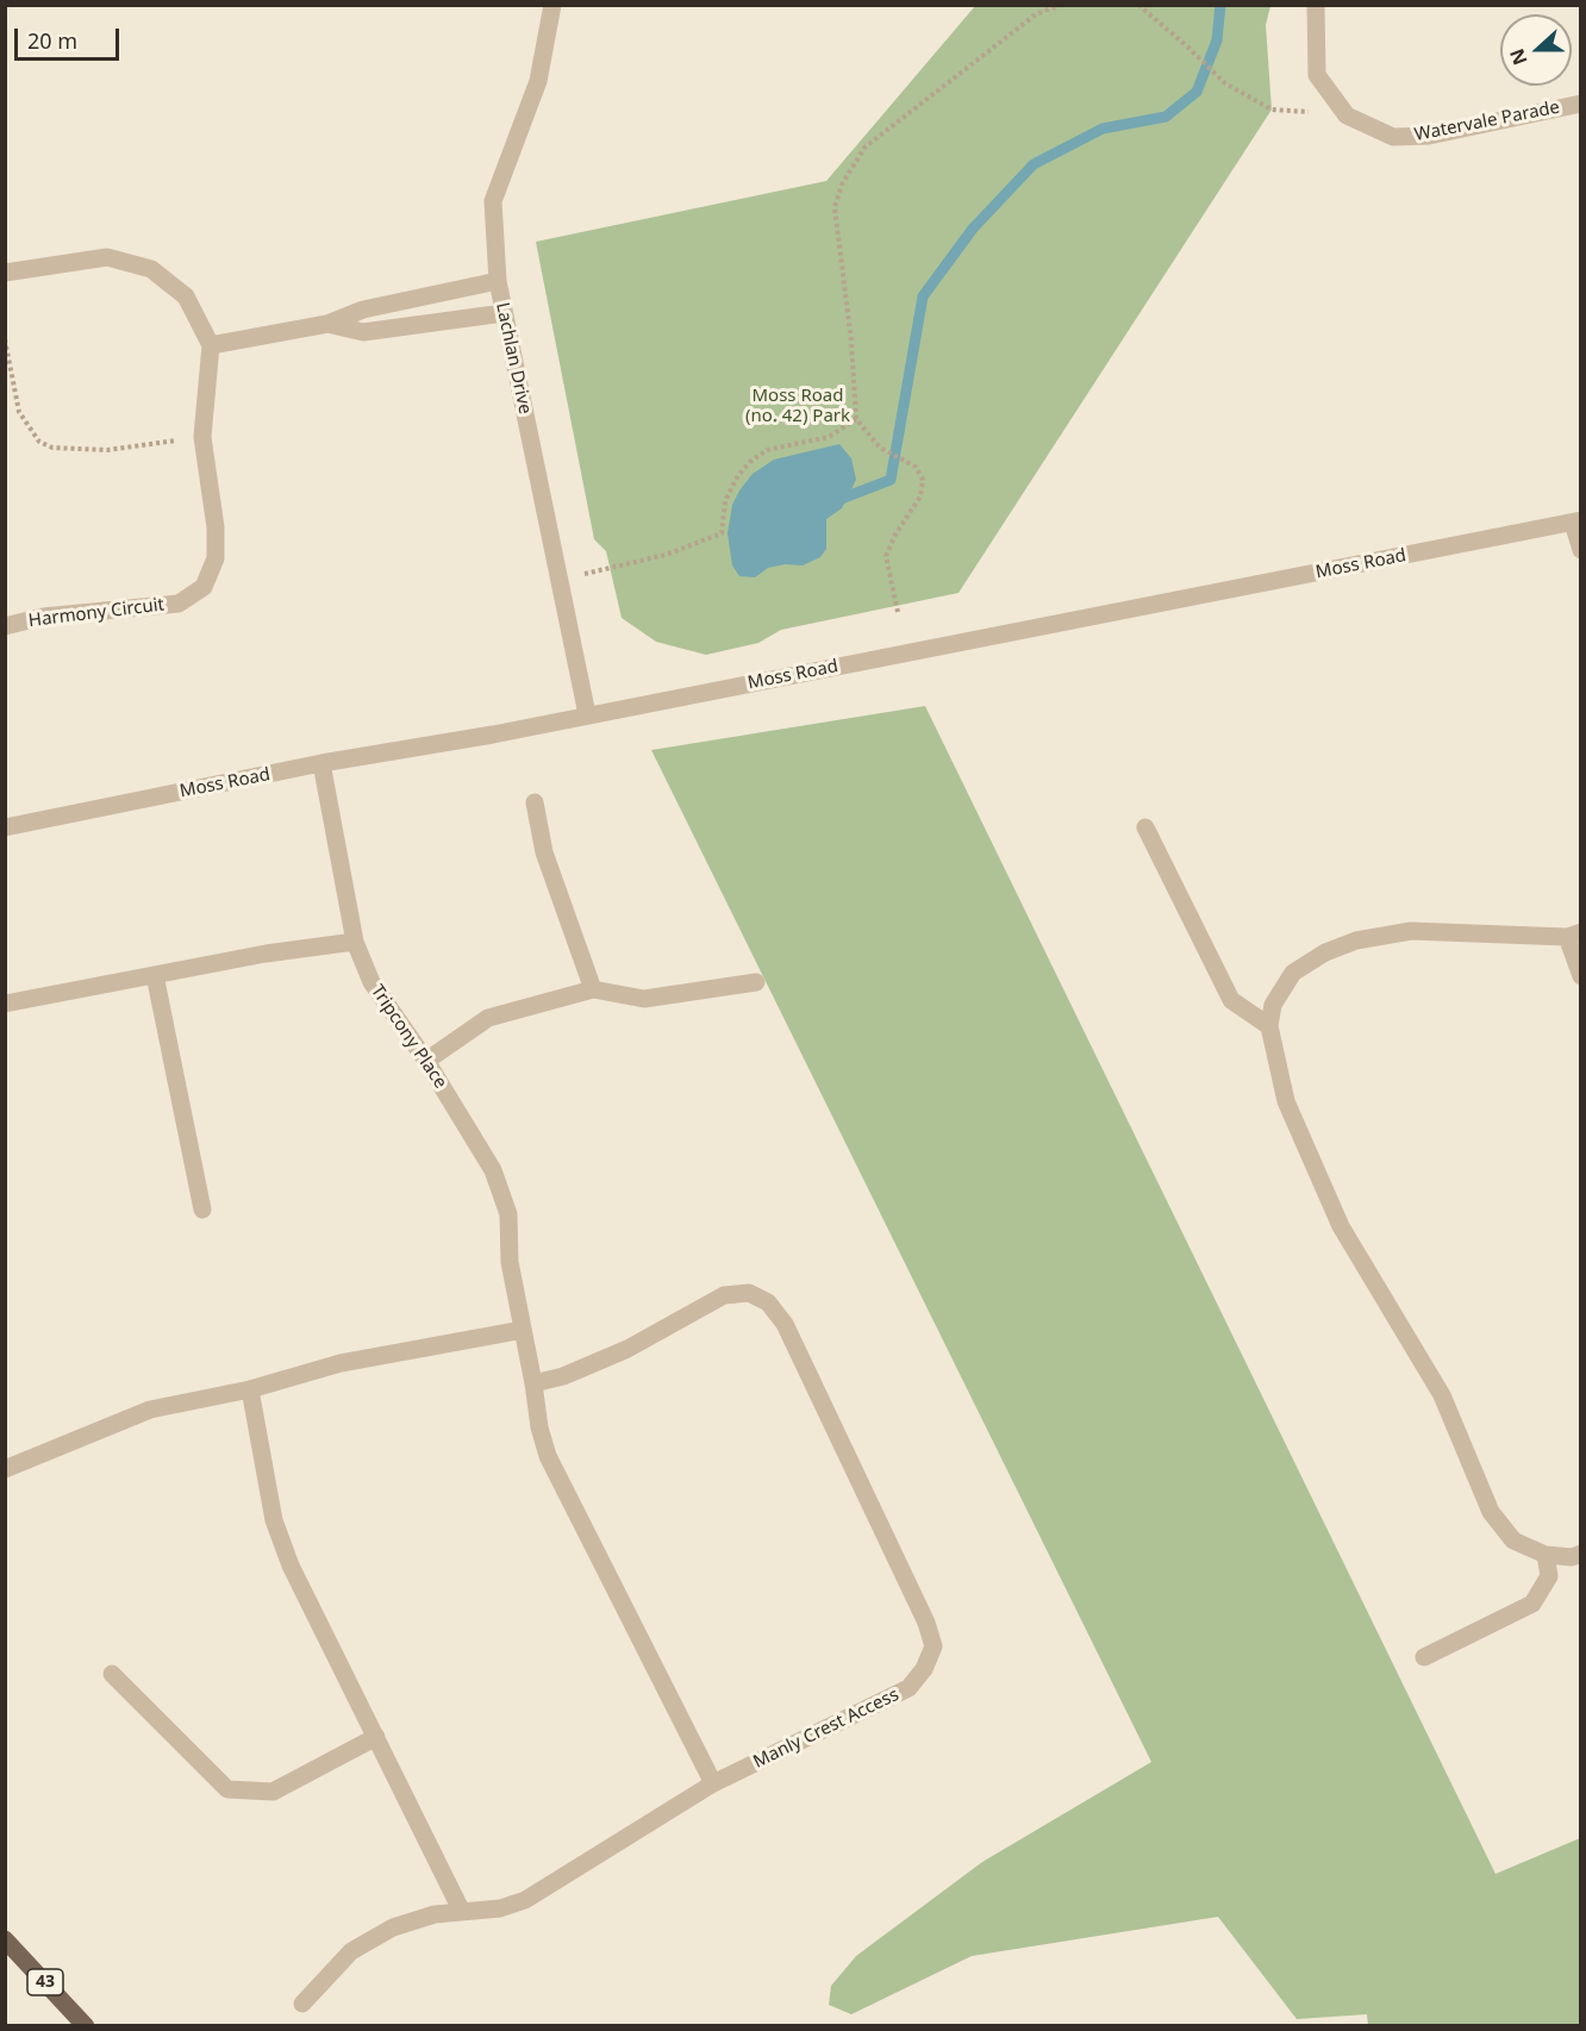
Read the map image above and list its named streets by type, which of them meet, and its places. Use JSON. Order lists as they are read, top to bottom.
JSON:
{
  "streets": {
    "main road": ["43"],
    "street": [
      "Watervale Parade",
      "Lachlan Drive",
      "Moss Road",
      "Harmony Circuit",
      "Tripcony Place",
      "Manly Crest Access"
    ]
  },
  "crossings": [
    ["Lachlan Drive", "Moss Road"],
    ["Moss Road", "Tripcony Place"],
    ["Tripcony Place", "Manly Crest Access"]
  ],
  "parks": ["Moss Road (no. 42) Park"],
  "scale_bar": "20 m",
  "north": "left"
}
